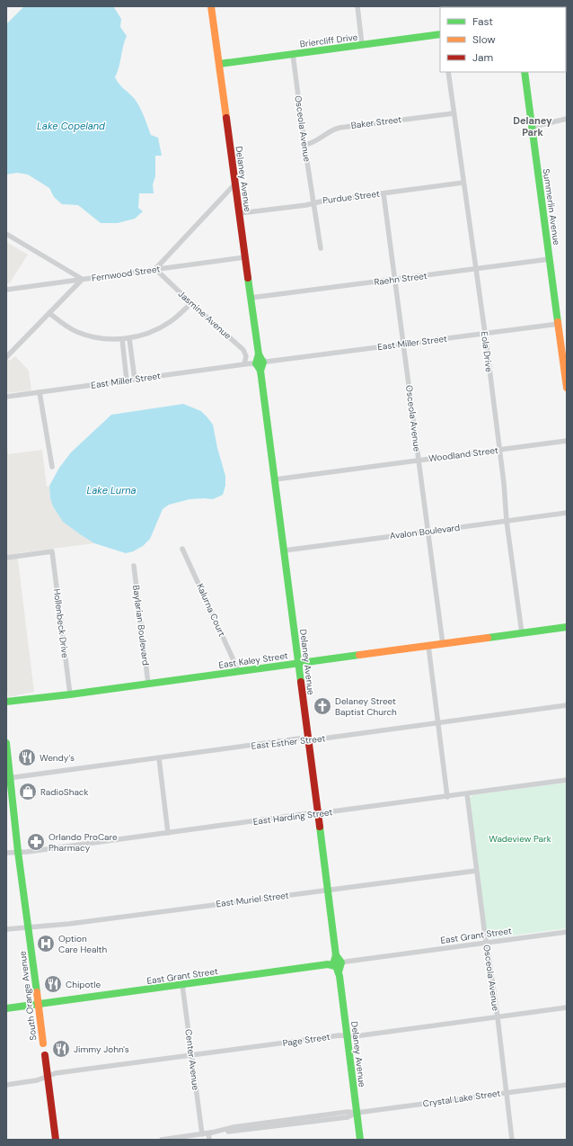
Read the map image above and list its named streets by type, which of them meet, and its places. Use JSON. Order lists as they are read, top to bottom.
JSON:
{
  "streets": {
    "street": [
      "Briercliff Drive",
      "Baker Street",
      "Osceola Avenue",
      "Delaney Avenue",
      "Purdue Street",
      "Summerlin Avenue",
      "Fernwood Street",
      "Raehn Street",
      "Jasmine Avenue",
      "East Miller Street",
      "Eola Drive",
      "Woodland Street",
      "Avalon Boulevard",
      "Kalurna Court",
      "Hollenbeck Drive",
      "Baylarian Boulevard",
      "East Kaley Street",
      "East Esther Street",
      "East Harding Street",
      "East Muriel Street",
      "East Grant Street",
      "South Orange Avenue",
      "Page Street",
      "Center Avenue",
      "Crystal Lake Street"
    ]
  },
  "crossings": [
    ["Briercliff Drive", "Osceola Avenue"],
    ["Briercliff Drive", "Delaney Avenue"],
    ["Baker Street", "Osceola Avenue"],
    ["Baker Street", "Eola Drive"],
    ["Osceola Avenue", "Purdue Street"],
    ["Osceola Avenue", "Raehn Street"],
    ["Osceola Avenue", "East Miller Street"],
    ["Osceola Avenue", "Woodland Street"],
    ["Osceola Avenue", "Avalon Boulevard"],
    ["Osceola Avenue", "East Kaley Street"],
    ["Osceola Avenue", "East Harding Street"],
    ["Osceola Avenue", "East Muriel Street"],
    ["Osceola Avenue", "East Grant Street"],
    ["Osceola Avenue", "Page Street"],
    ["Osceola Avenue", "Crystal Lake Street"],
    ["Delaney Avenue", "Purdue Street"],
    ["Delaney Avenue", "Fernwood Street"],
    ["Delaney Avenue", "Raehn Street"],
    ["Delaney Avenue", "East Miller Street"],
    ["Delaney Avenue", "Woodland Street"],
    ["Delaney Avenue", "Avalon Boulevard"],
    ["Delaney Avenue", "East Kaley Street"],
    ["Delaney Avenue", "East Esther Street"],
    ["Delaney Avenue", "East Harding Street"],
    ["Delaney Avenue", "East Muriel Street"],
    ["Delaney Avenue", "East Grant Street"],
    ["Delaney Avenue", "Page Street"],
    ["Delaney Avenue", "Crystal Lake Street"],
    ["Purdue Street", "Eola Drive"],
    ["Summerlin Avenue", "Raehn Street"],
    ["Summerlin Avenue", "East Miller Street"],
    ["Fernwood Street", "Jasmine Avenue"],
    ["Raehn Street", "Eola Drive"],
    ["Jasmine Avenue", "East Miller Street"],
    ["East Miller Street", "Eola Drive"],
    ["Eola Drive", "Woodland Street"],
    ["Eola Drive", "Avalon Boulevard"],
    ["Eola Drive", "East Kaley Street"],
    ["Kalurna Court", "East Kaley Street"],
    ["Hollenbeck Drive", "East Kaley Street"],
    ["Baylarian Boulevard", "East Kaley Street"],
    ["East Esther Street", "South Orange Avenue"],
    ["East Harding Street", "South Orange Avenue"],
    ["East Muriel Street", "South Orange Avenue"],
    ["East Grant Street", "South Orange Avenue"],
    ["East Grant Street", "Center Avenue"],
    ["South Orange Avenue", "Page Street"],
    ["Page Street", "Center Avenue"],
    ["Center Avenue", "Crystal Lake Street"]
  ],
  "districts": ["Delaney Park"],
  "water": ["Lake Copeland", "Lake Lurna"],
  "parks": ["Wadeview Park"],
  "places": {
    "church": ["Delaney Street Baptist Church"],
    "restaurant": ["Wendy's", "Chipotle", "Jimmy John's"],
    "shop": ["RadioShack"],
    "pharmacy": ["Orlando ProCare Pharmacy"],
    "hospital": ["Option Care Health"]
  },
  "legend": ["Fast", "Slow", "Jam"]
}
